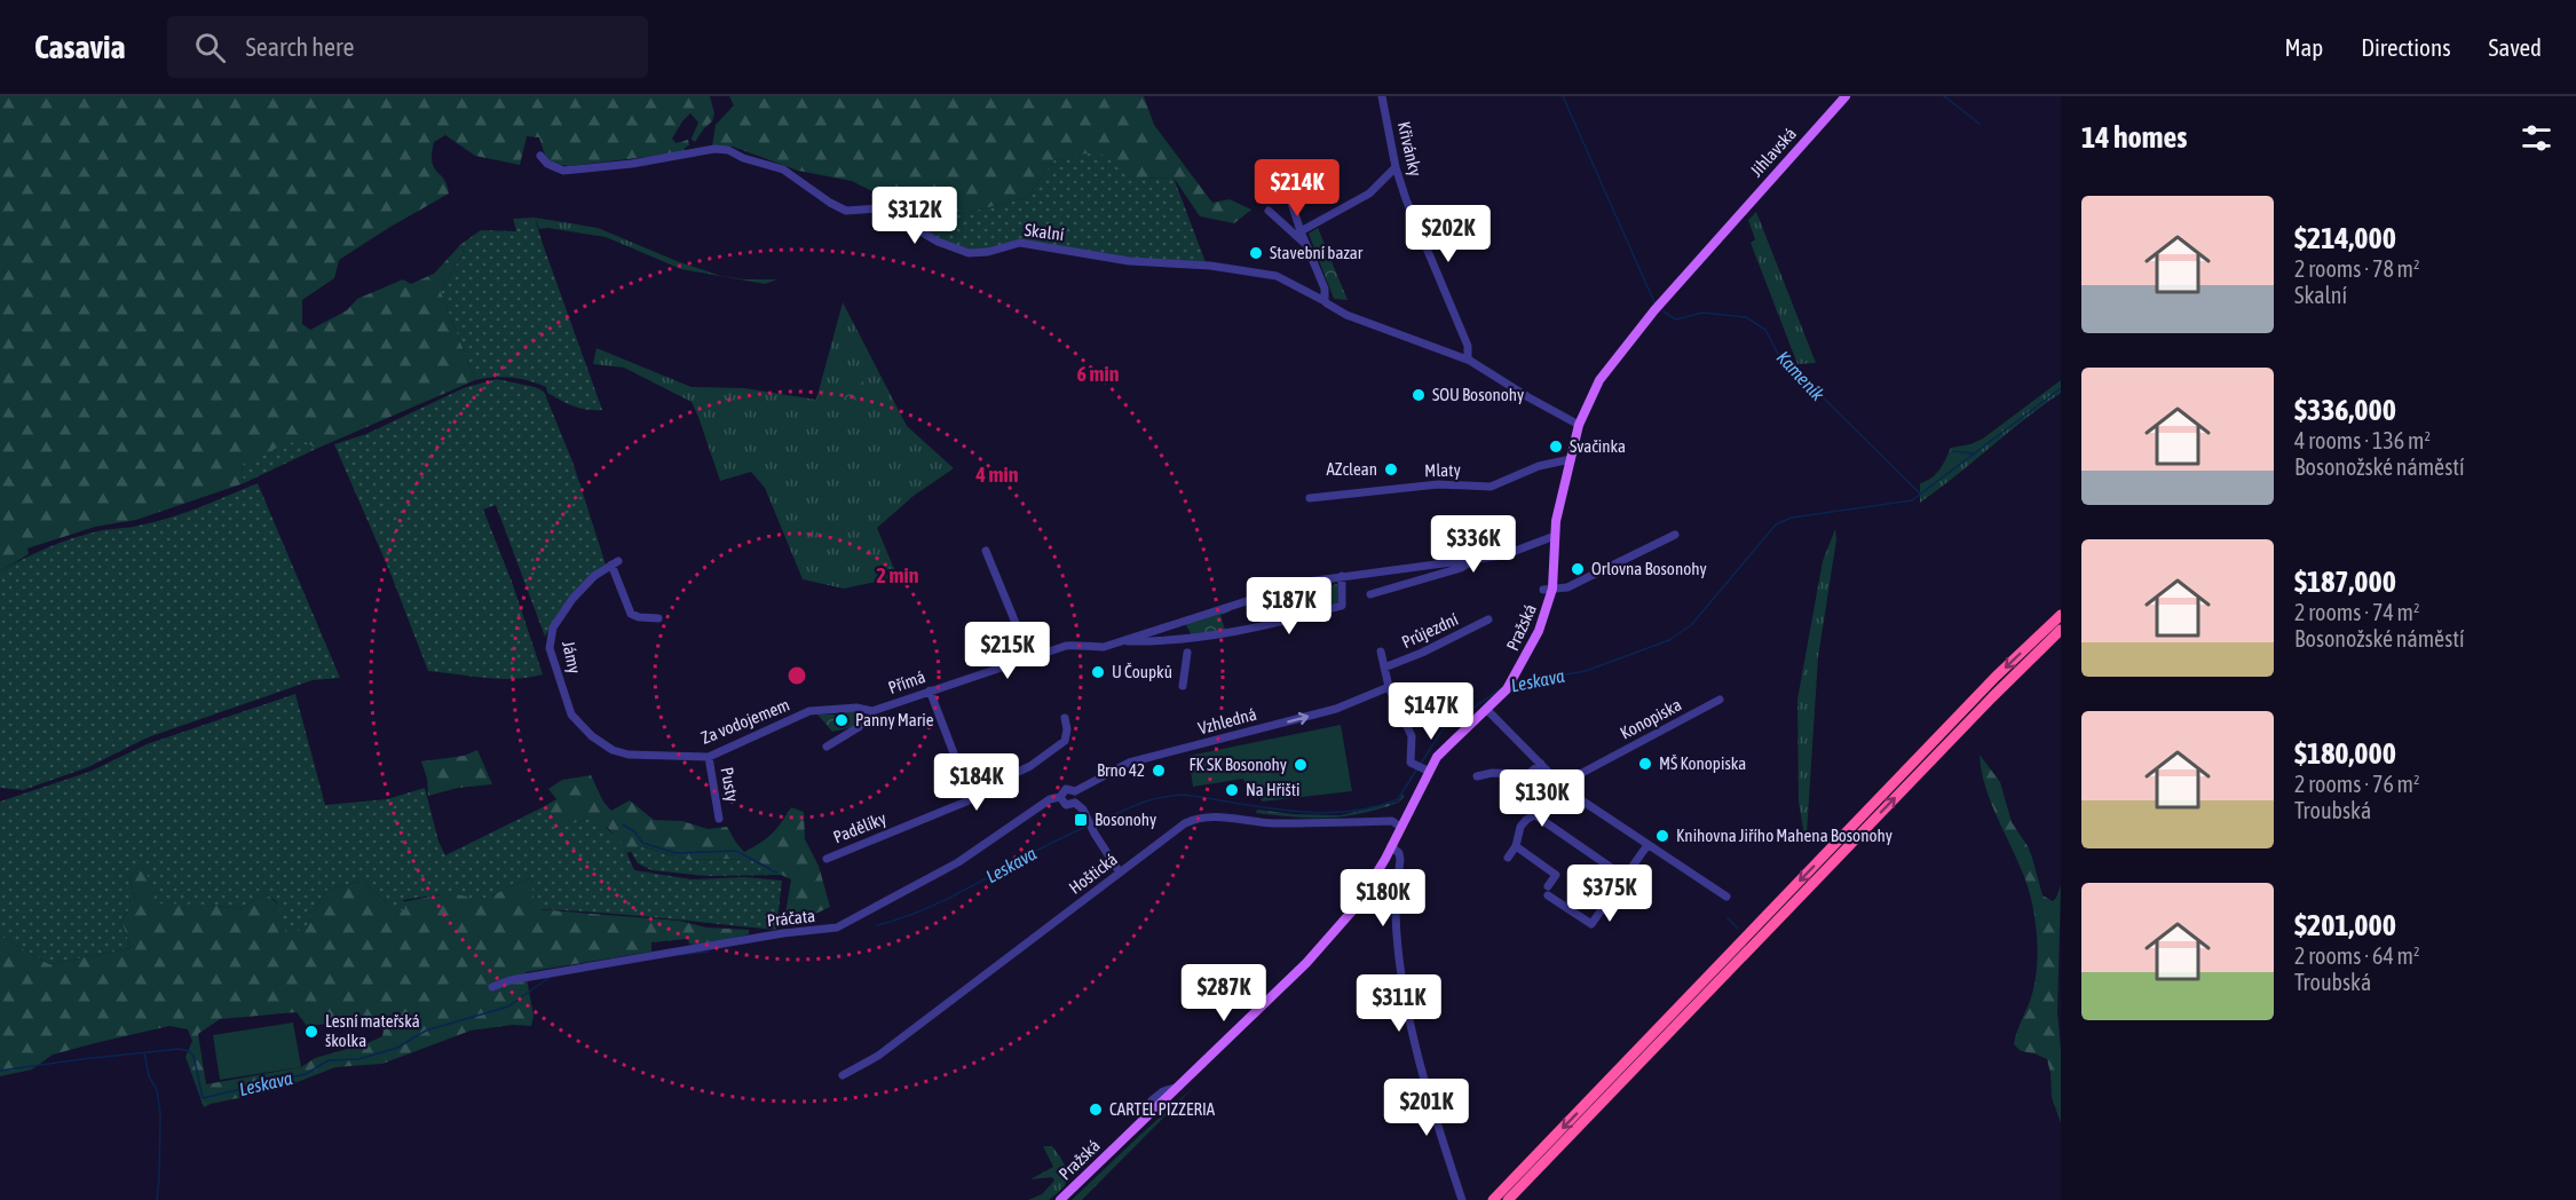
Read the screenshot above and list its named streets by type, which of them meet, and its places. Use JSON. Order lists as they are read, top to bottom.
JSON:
{
  "streets": {
    "main road": ["Jihlavská", "Pražská"],
    "street": [
      "Křivánky",
      "Skalní",
      "Mlaty",
      "Průjezdní",
      "Jámy",
      "Přímá",
      "Konopiska",
      "Za vodojemem",
      "Vzhledná",
      "Pusty",
      "Padělíky",
      "Hoštická",
      "Práčata"
    ]
  },
  "crossings": [
    ["Křivánky", "Skalní"],
    ["Jihlavská", "Pražská"],
    ["Skalní", "Pražská"],
    ["Mlaty", "Pražská"],
    ["Pražská", "Hoštická"],
    ["Jámy", "Za vodojemem"],
    ["Přímá", "Za vodojemem"],
    ["Za vodojemem", "Pusty"],
    ["Vzhledná", "Práčata"]
  ],
  "one_way": ["Vzhledná"],
  "water": ["Kameník", "Leskava"],
  "places": {
    "other": [
      "Stavební bazar",
      "SOU Bosonohy",
      "Svačinka",
      "AZclean",
      "Orlovna Bosonohy",
      "U Čoupků",
      "Panny Marie",
      "MŠ Konopiska",
      "FK SK Bosonohy",
      "Brno 42",
      "Na Hřišti",
      "Knihovna Jiřího Mahena Bosonohy",
      "Lesní mateřská školka",
      "CARTEL PIZZERIA"
    ],
    "transit": ["Bosonohy"]
  },
  "page": {
    "header": "Casavia",
    "search": "Search here",
    "nav": ["Map", "Directions", "Saved"],
    "heading": "14 homes",
    "price": [
      "$214K",
      "$312K",
      "$202K",
      "$336K",
      "$187K",
      "$215K",
      "$147K",
      "$184K",
      "$130K",
      "$375K",
      "$180K",
      "$287K",
      "$311K",
      "$201K"
    ],
    "list": [
      {
        "name": "$214,000",
        "note": "2 rooms · 78 m² · Skalní"
      },
      {
        "name": "$336,000",
        "note": "4 rooms · 136 m² · Bosonožské náměstí"
      },
      {
        "name": "$187,000",
        "note": "2 rooms · 74 m² · Bosonožské náměstí"
      },
      {
        "name": "$180,000",
        "note": "2 rooms · 76 m² · Troubská"
      },
      {
        "name": "$201,000",
        "note": "2 rooms · 64 m² · Troubská"
      }
    ]
  },
  "rings": ["6 min", "4 min", "2 min"]
}
